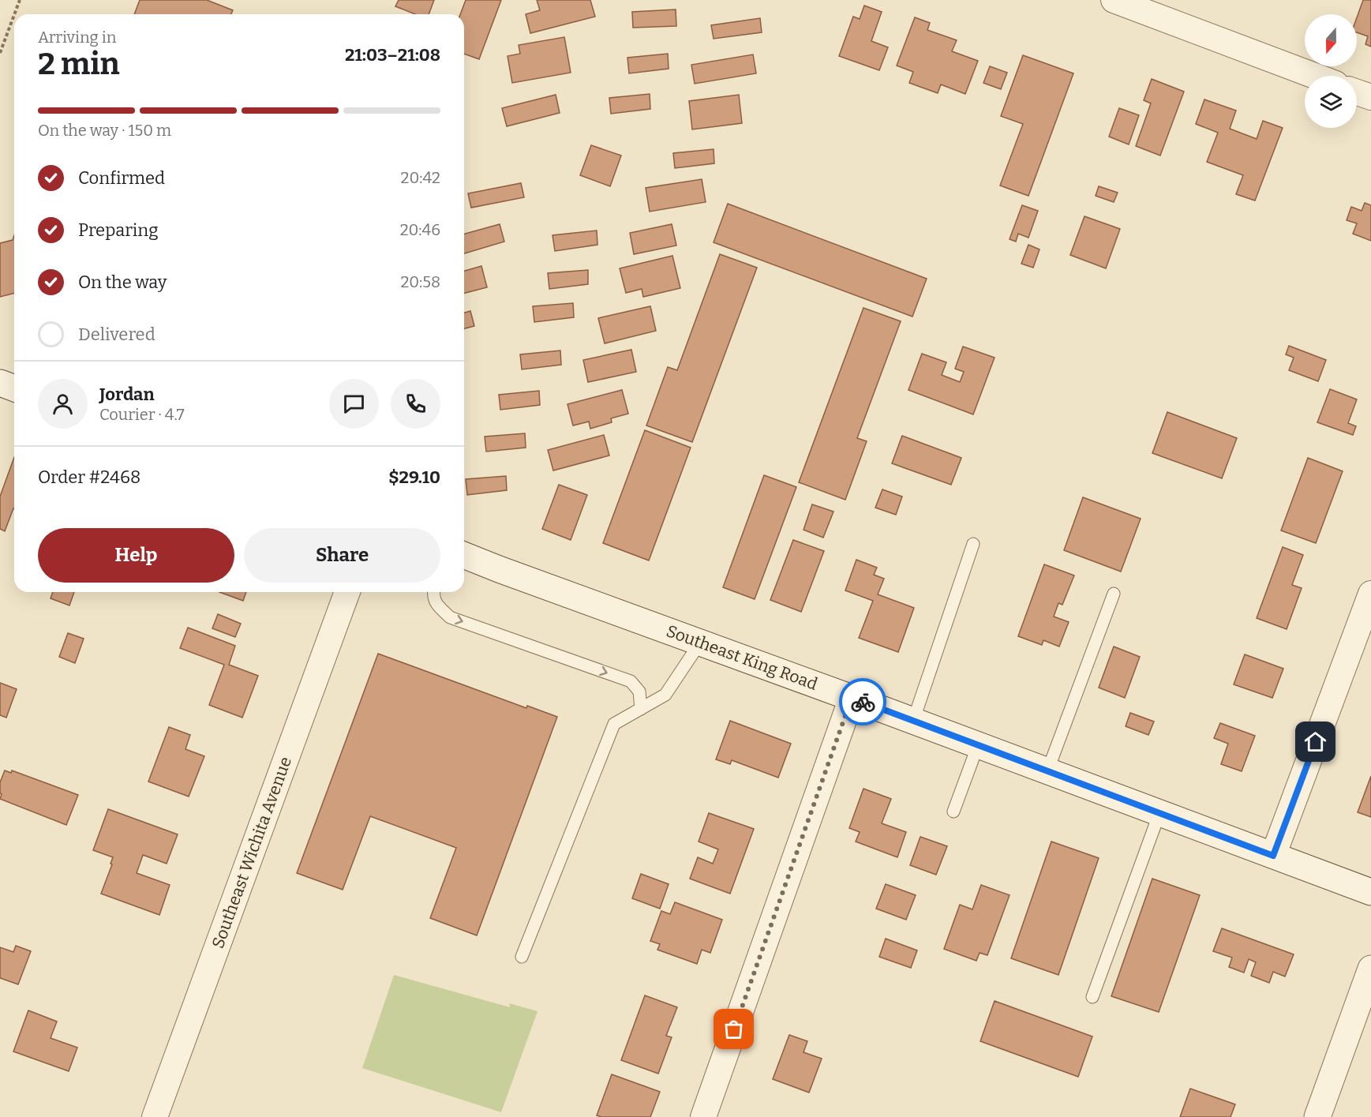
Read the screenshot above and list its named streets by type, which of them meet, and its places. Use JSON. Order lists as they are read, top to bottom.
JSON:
{
  "streets": {
    "main road": ["Southeast King Road"],
    "street": ["Southeast Wichita Avenue"]
  },
  "north": "bottom",
  "page": {
    "heading": ["2 min", "Arriving in", "21:03–21:08"],
    "panel": [
      "Jordan",
      "Courier · 4.7",
      "Order #2468",
      "$29.10"
    ],
    "bar": "On the way · 150 m",
    "list": [
      ["Confirmed", "20:42"],
      ["Preparing", "20:46"],
      ["On the way", "20:58"],
      "Delivered"
    ],
    "buttons": ["Help", "Share"]
  }
}
